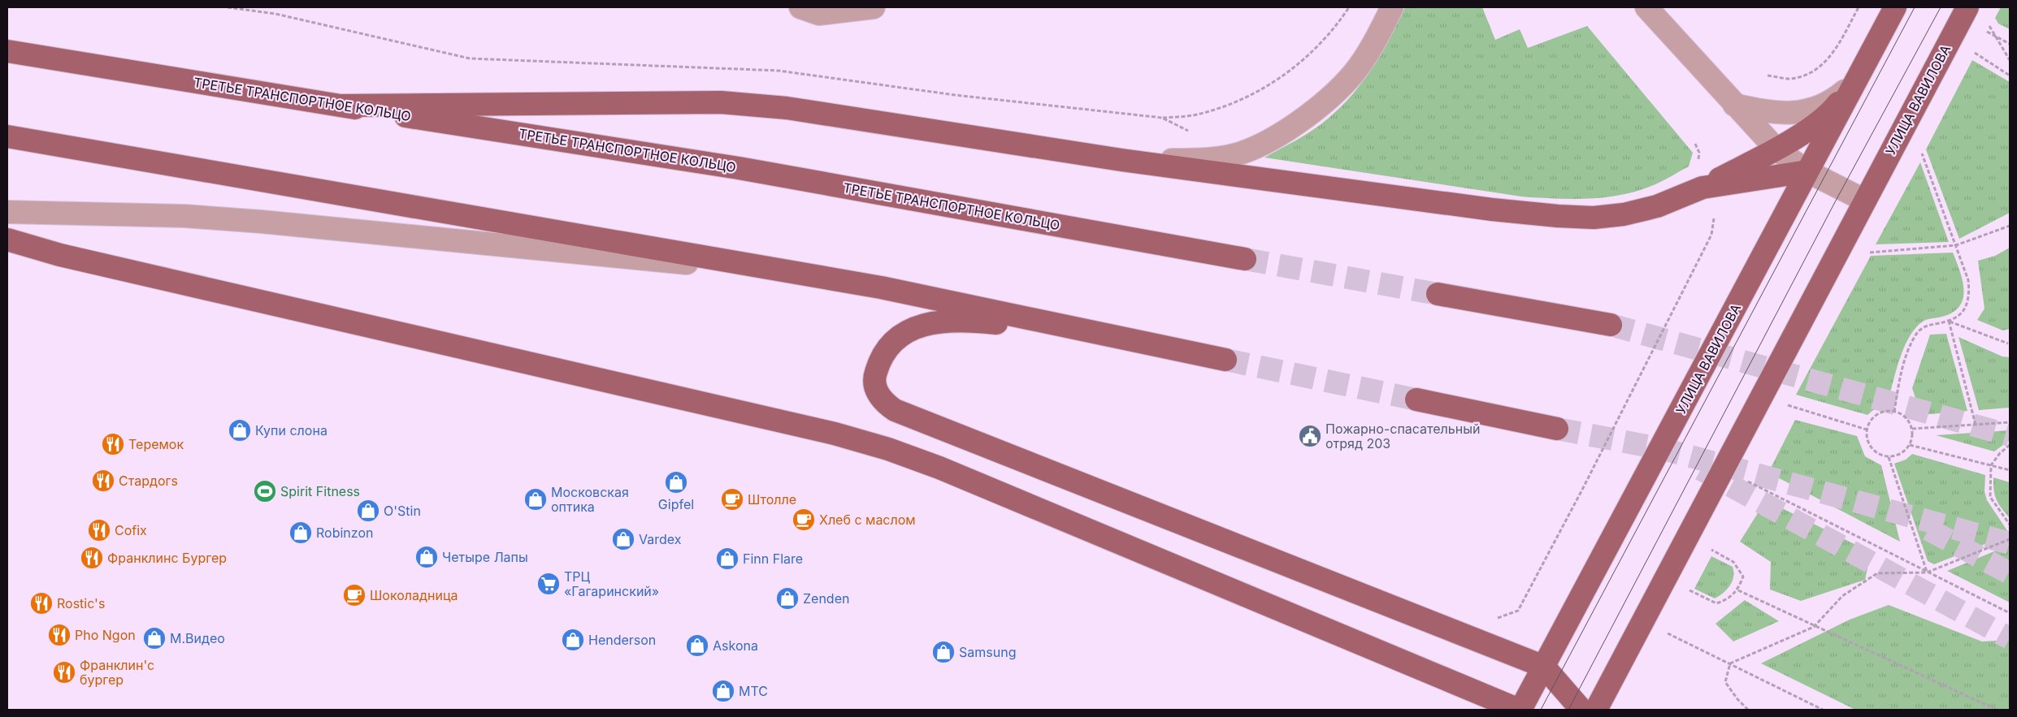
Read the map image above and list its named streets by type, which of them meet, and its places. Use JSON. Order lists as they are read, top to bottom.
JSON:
{
  "streets": {
    "main road": ["ТРЕТЬЕ ТРАНСПОРТНОЕ КОЛЬЦО", "УЛИЦА ВАВИЛОВА"]
  },
  "places": {
    "shop": [
      "Купи слона",
      "Gipfel",
      "Московская оптика",
      "O'Stin",
      "Robinzon",
      "Vardex",
      "Четыре Лапы",
      "Finn Flare",
      "Zenden",
      "М.Видео",
      "Henderson",
      "Askona",
      "Samsung",
      "МТС"
    ],
    "public building": ["Пожарно-спасательный отряд 203"],
    "restaurant": [
      "Теремок",
      "Стардогs",
      "Cofix",
      "Франклинс Бургер",
      "Rostic's",
      "Pho Ngon",
      "Франклин'с бургер"
    ],
    "sports": ["Spirit Fitness"],
    "cafe": ["Штолле", "Хлеб с маслом", "Шоколадница"],
    "supermarket": ["ТРЦ «Гагаринский»"]
  }
}
